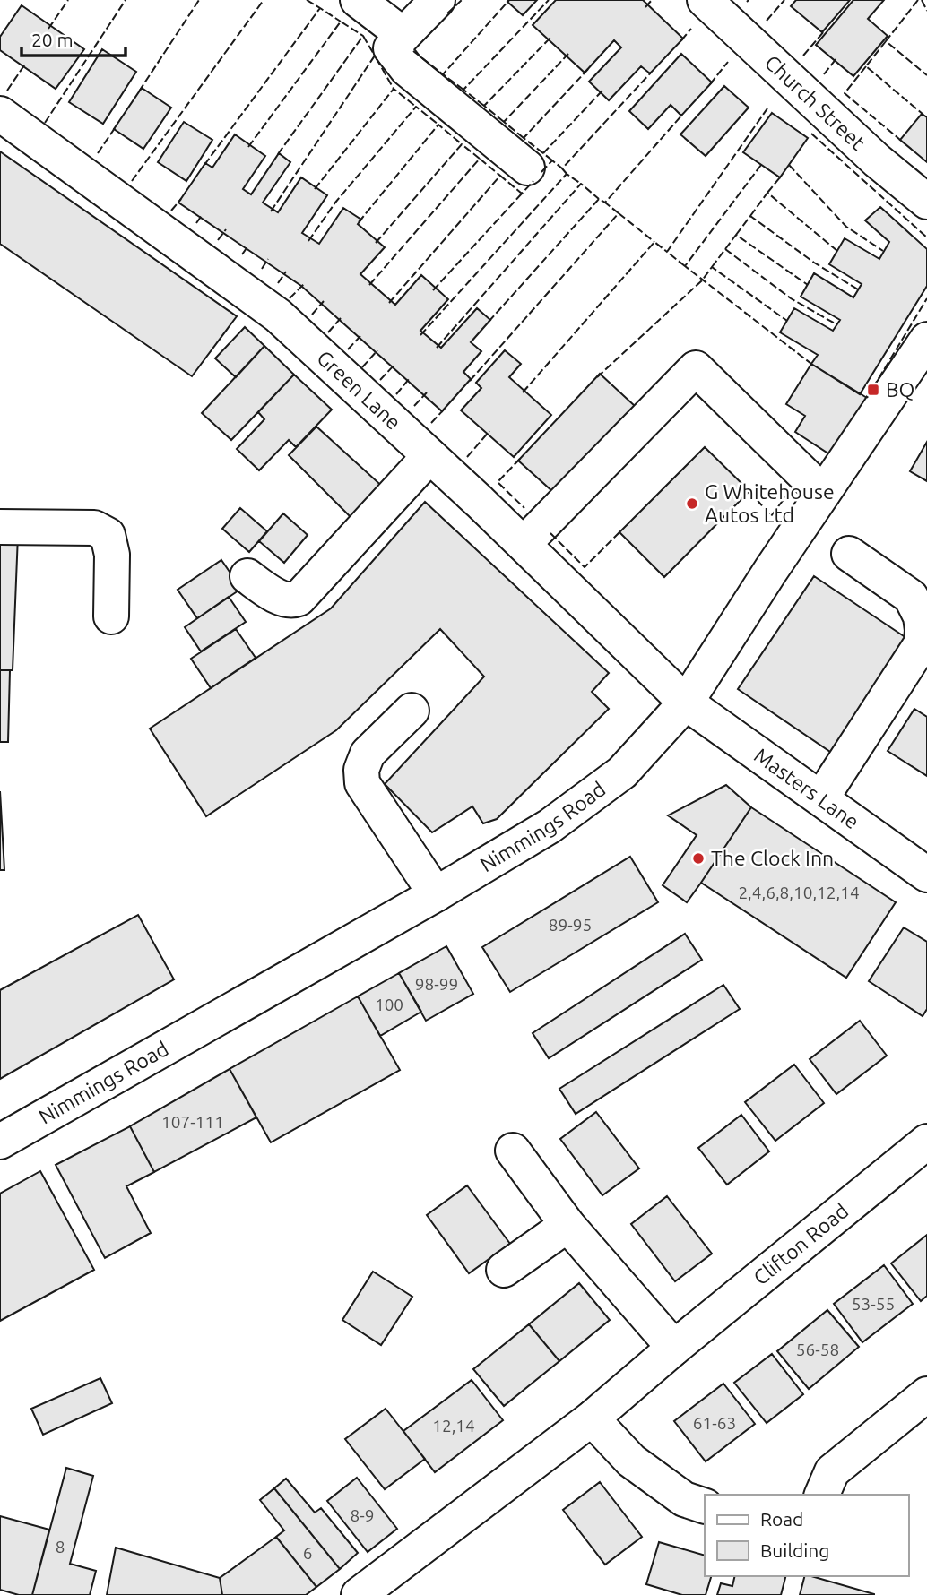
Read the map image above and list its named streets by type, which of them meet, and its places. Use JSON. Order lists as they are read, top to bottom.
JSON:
{
  "streets": {
    "street": [
      "Church Street",
      "Green Lane",
      "Masters Lane",
      "Nimmings Road",
      "Clifton Road"
    ]
  },
  "crossings": [
    ["Green Lane", "Masters Lane"],
    ["Green Lane", "Nimmings Road"],
    ["Masters Lane", "Nimmings Road"]
  ],
  "places": {
    "transit": ["BQ"],
    "other": ["G Whitehouse Autos Ltd", "The Clock Inn"]
  },
  "house_numbers": [
    "2,4,6,8,10,12,14",
    "89-95",
    "98-99",
    "100",
    "107-111",
    "53-55",
    "56-58",
    "61-63",
    "12,14",
    "8-9",
    "8",
    "6"
  ],
  "legend": ["Road", "Building"],
  "scale_bar": "20 m"
}
